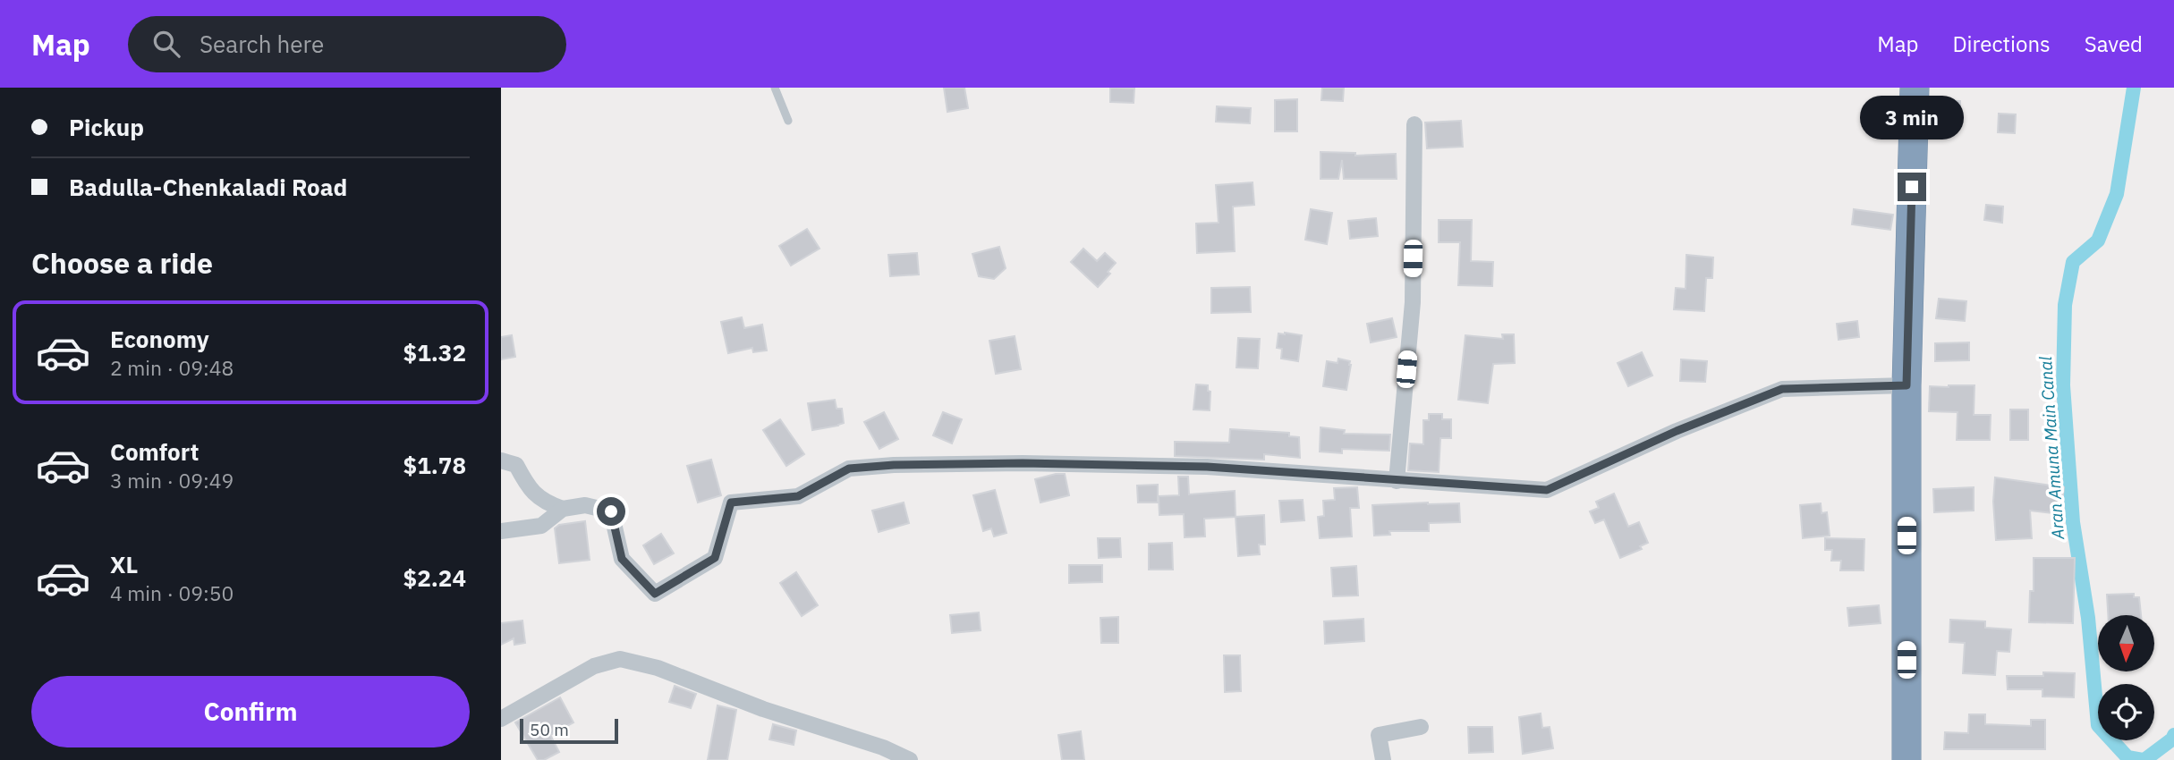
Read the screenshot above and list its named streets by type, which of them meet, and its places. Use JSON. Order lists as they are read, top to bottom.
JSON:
{
  "water": ["Aran Amuna Main Canal"],
  "scale_bar": "50 m",
  "north": "bottom",
  "page": {
    "header": "Map",
    "search": "Search here",
    "nav": ["Map", "Directions", "Saved"],
    "banner": ["Pickup", "Badulla-Chenkaladi Road"],
    "bubble": "3 min",
    "heading": "Choose a ride",
    "list": [
      {
        "name": "Economy",
        "note": "2 min · 09:48",
        "value": "$1.32"
      },
      {
        "name": "Comfort",
        "note": "3 min · 09:49",
        "value": "$1.78"
      },
      {
        "name": "XL",
        "note": "4 min · 09:50",
        "value": "$2.24"
      }
    ],
    "buttons": "Confirm",
    "scale": "50 m"
  }
}
